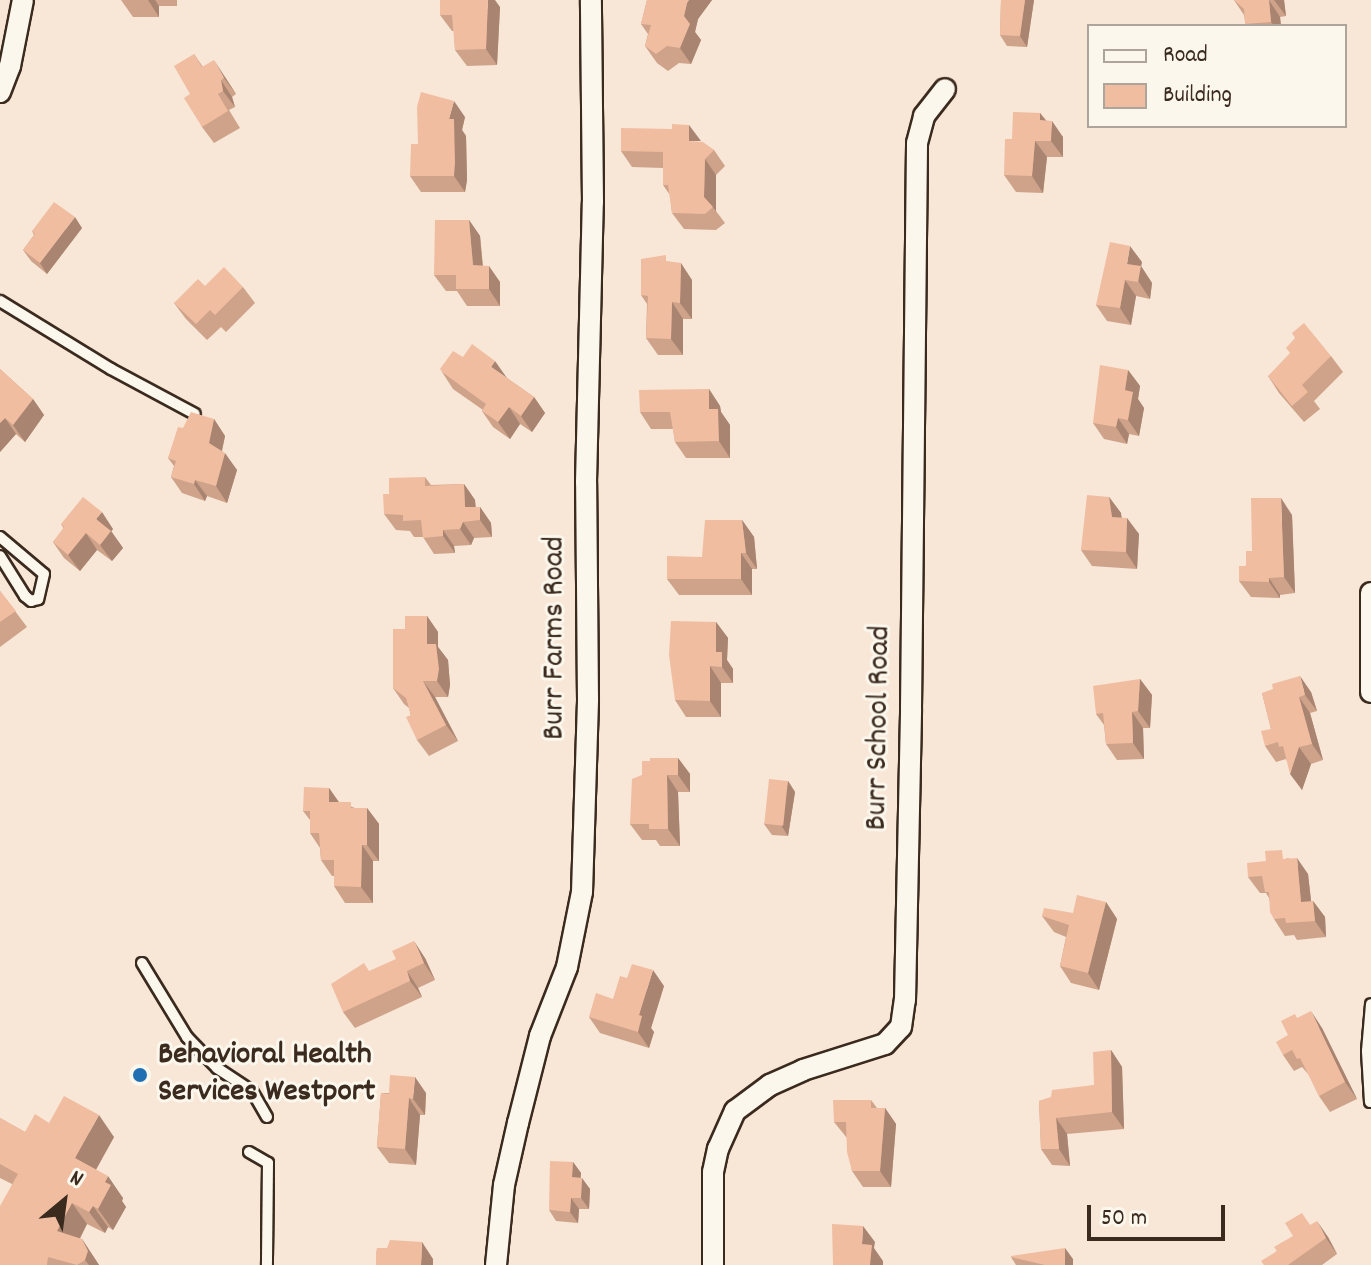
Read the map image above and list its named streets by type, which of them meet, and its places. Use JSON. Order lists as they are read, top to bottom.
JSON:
{
  "streets": {
    "street": ["Burr Farms Road", "Burr School Road"]
  },
  "places": ["Behavioral Health Services Westport"],
  "legend": ["Road", "Building"],
  "scale_bar": "50 m",
  "north": "top right"
}
